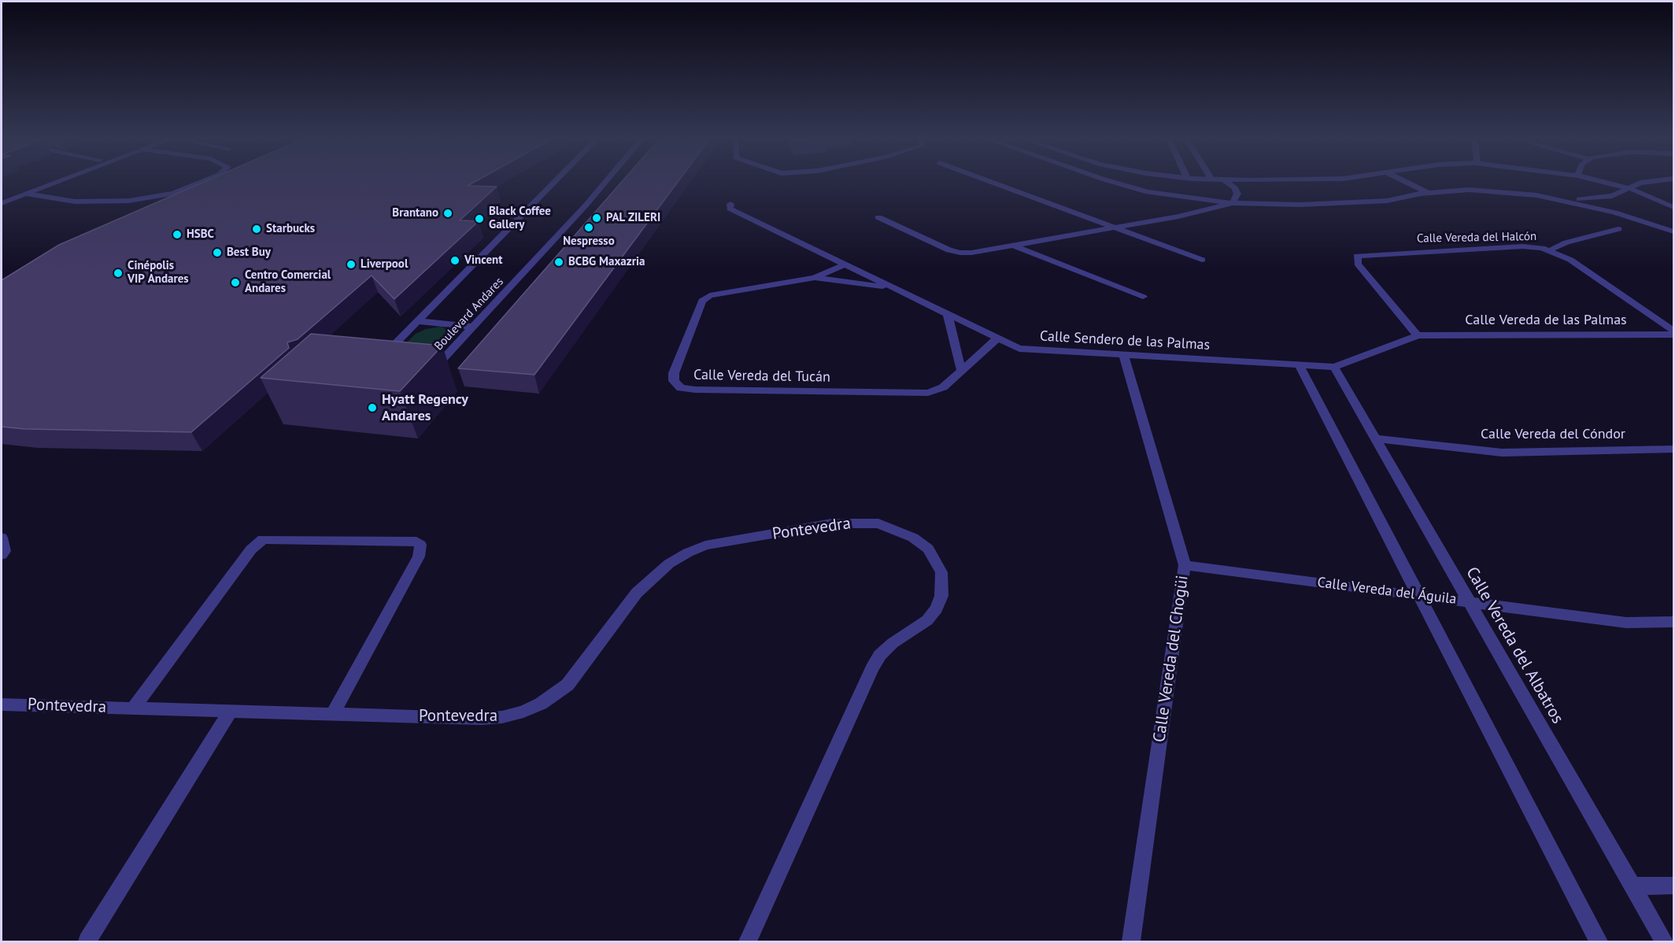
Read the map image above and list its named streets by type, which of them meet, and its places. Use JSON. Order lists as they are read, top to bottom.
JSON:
{
  "streets": {
    "street": [
      "Calle Vereda del Halcón",
      "Boulevard Andares",
      "Calle Vereda de las Palmas",
      "Calle Sendero de las Palmas",
      "Calle Vereda del Tucán",
      "Calle Vereda del Cóndor",
      "Pontevedra",
      "Calle Vereda del Águila",
      "Calle Vereda del Albatros",
      "Calle Vereda del Chogüi"
    ]
  },
  "crossings": [
    ["Calle Vereda del Halcón", "Calle Vereda de las Palmas"],
    ["Calle Vereda del Halcón", "Calle Sendero de las Palmas"],
    ["Calle Vereda de las Palmas", "Calle Sendero de las Palmas"],
    ["Calle Sendero de las Palmas", "Calle Vereda del Tucán"],
    ["Calle Sendero de las Palmas", "Calle Vereda del Albatros"],
    ["Calle Sendero de las Palmas", "Calle Vereda del Chogüi"],
    ["Calle Vereda del Cóndor", "Calle Vereda del Albatros"],
    ["Calle Vereda del Águila", "Calle Vereda del Albatros"],
    ["Calle Vereda del Águila", "Calle Vereda del Chogüi"]
  ],
  "places": [
    "Brantano",
    "PAL ZILERI",
    "Black Coffee Gallery",
    "Nespresso",
    "Starbucks",
    "HSBC",
    "Best Buy",
    "Vincent",
    "BCBG Maxazria",
    "Liverpool",
    "Cinépolis VIP Andares",
    "Centro Comercial Andares",
    "Hyatt Regency Andares"
  ]
}
